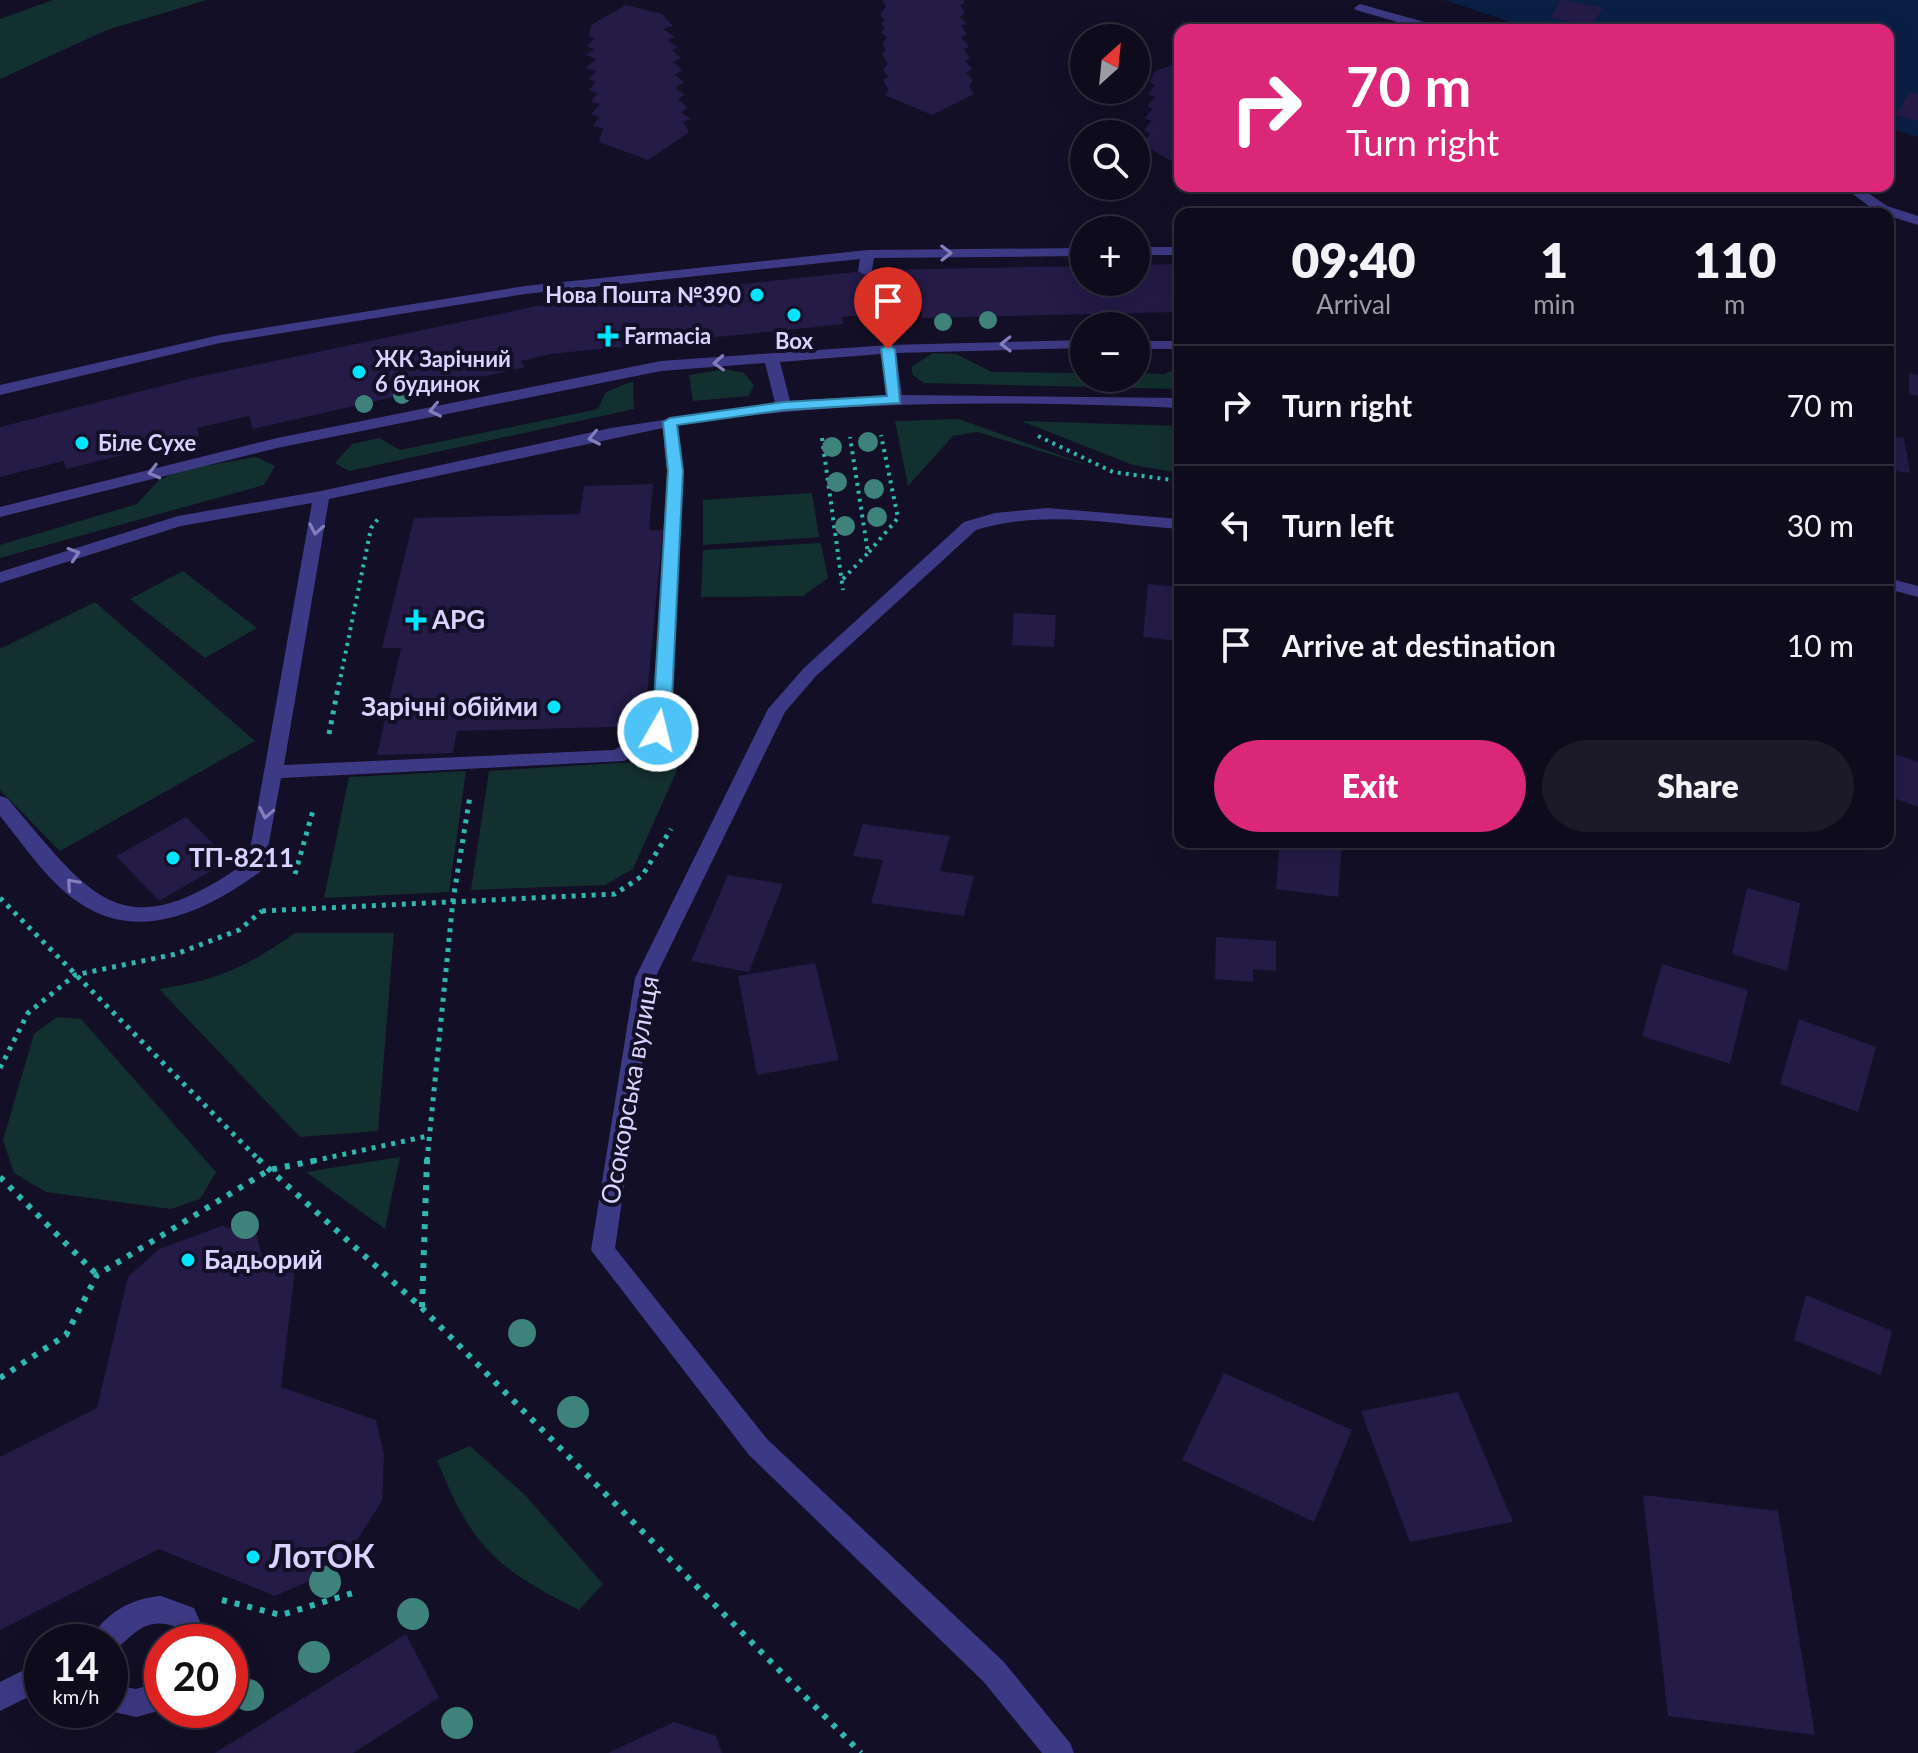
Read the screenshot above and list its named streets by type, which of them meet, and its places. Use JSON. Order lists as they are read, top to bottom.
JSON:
{
  "streets": {
    "street": ["Осокорська вулиця"]
  },
  "places": {
    "other": [
      "Нова Пошта №390",
      "Box",
      "ЖК Зарічний 6 будинок",
      "Біле Сухе",
      "Зарічні обійми",
      "ТП-8211",
      "Бадьорий",
      "ЛотОК"
    ],
    "health": ["Farmacia", "APG"]
  },
  "north": "top right",
  "page": {
    "map_buttons": ["+", "−"],
    "turn": ["70 m", "Turn right"],
    "eta": [
      "09:40",
      "Arrival",
      "1",
      "min",
      "110",
      "m"
    ],
    "list": [
      {
        "name": "Turn right",
        "value": "70 m"
      },
      {
        "name": "Turn left",
        "value": "30 m"
      },
      {
        "name": "Arrive at destination",
        "value": "10 m"
      }
    ],
    "buttons": ["Exit", "Share"],
    "speed": "14 km/h",
    "limit": "20"
  }
}
